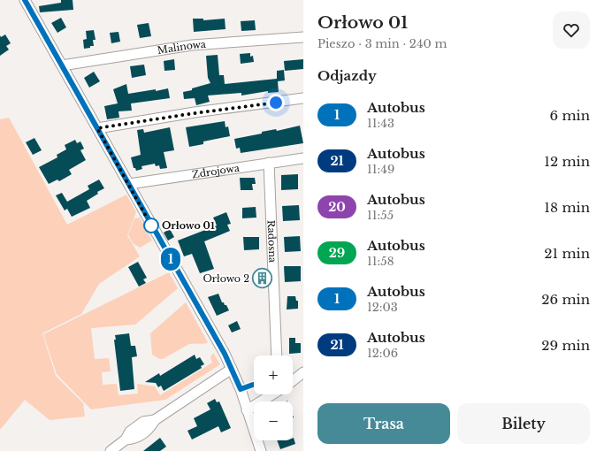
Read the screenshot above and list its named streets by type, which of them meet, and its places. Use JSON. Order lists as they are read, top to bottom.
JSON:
{
  "streets": {
    "street": ["Malinowa", "Zdrojowa", "Radosna"]
  },
  "crossings": [
    ["Zdrojowa", "Radosna"]
  ],
  "places": {
    "other": ["Orłowo 01"],
    "building": ["Orłowo 2"]
  },
  "lines": ["bus line 1"],
  "page": {
    "on_map": "1",
    "heading": [
      ["Orłowo 01", "Pieszo · 3 min · 240 m"],
      "Odjazdy"
    ],
    "list": [
      {
        "mark": "1",
        "name": "Autobus",
        "note": "11:43",
        "value": "6 min"
      },
      {
        "mark": "21",
        "name": "Autobus",
        "note": "11:49",
        "value": "12 min"
      },
      {
        "mark": "20",
        "name": "Autobus",
        "note": "11:55",
        "value": "18 min"
      },
      {
        "mark": "29",
        "name": "Autobus",
        "note": "11:58",
        "value": "21 min"
      },
      {
        "mark": "1",
        "name": "Autobus",
        "note": "12:03",
        "value": "26 min"
      },
      {
        "mark": "21",
        "name": "Autobus",
        "note": "12:06",
        "value": "29 min"
      }
    ],
    "map_buttons": ["+", "−"],
    "buttons": ["Trasa", "Bilety"]
  }
}
